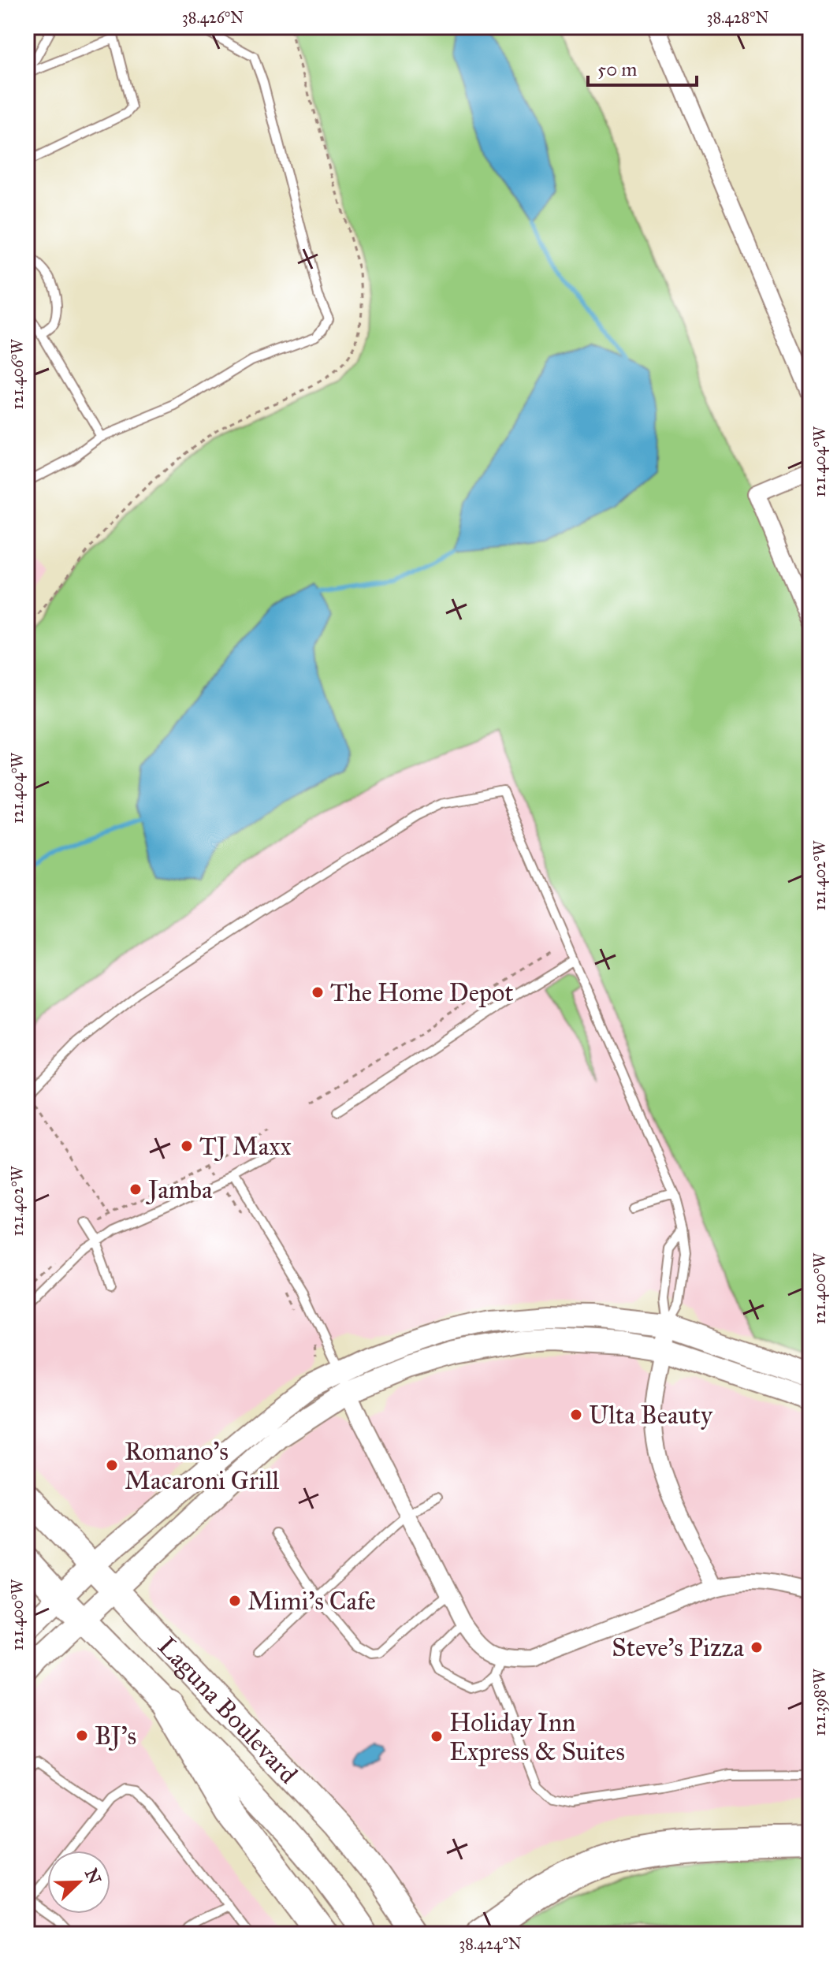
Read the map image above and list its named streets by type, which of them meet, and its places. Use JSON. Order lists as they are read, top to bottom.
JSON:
{
  "streets": {
    "main road": ["Laguna Boulevard"]
  },
  "places": [
    "The Home Depot",
    "TJ Maxx",
    "Jamba",
    "Ulta Beauty",
    "Romano's Macaroni Grill",
    "Mimi's Cafe",
    "Steve's Pizza",
    "BJ's",
    "Holiday Inn Express & Suites"
  ],
  "scale_bar": "50 m",
  "north": "top right",
  "coordinates": [
    "38.426°N",
    "38.428°N",
    "121.406°W",
    "121.404°W",
    "121.402°W",
    "121.400°W",
    "121.398°W",
    "38.424°N"
  ]
}
